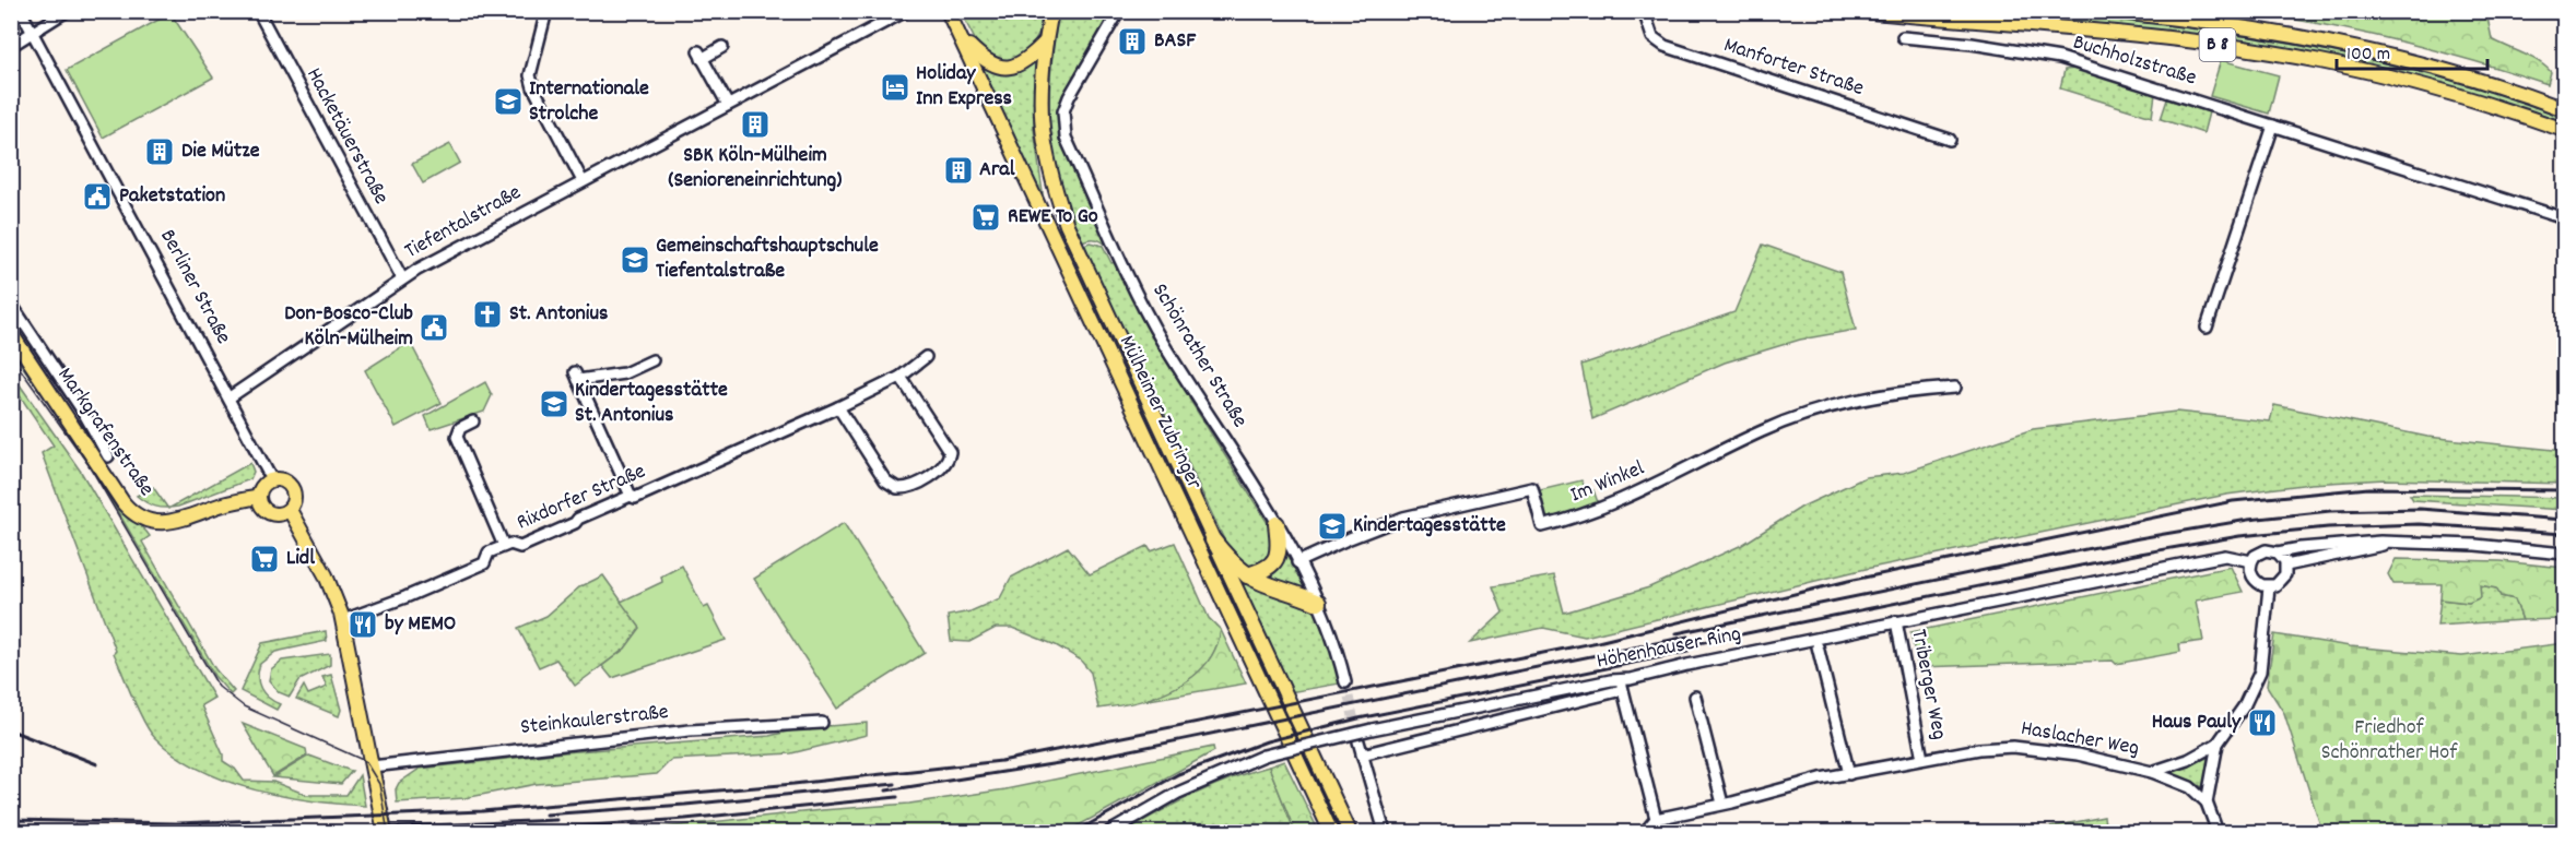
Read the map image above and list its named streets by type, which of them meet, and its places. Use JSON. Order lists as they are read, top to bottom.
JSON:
{
  "streets": {
    "main road": [
      "B 8",
      "Berliner Straße",
      "Mülheimer Zubringer",
      "Markgrafenstraße"
    ],
    "street": [
      "Buchholzstraße",
      "Manforter Straße",
      "Hacketäuerstraße",
      "Tiefentalstraße",
      "Schönrather Straße",
      "Im Winkel",
      "Rixdorfer Straße",
      "Höhenhauser Ring",
      "Triberger Weg",
      "Steinkaulerstraße",
      "Haslacher Weg"
    ]
  },
  "crossings": [
    ["Hacketäuerstraße", "Tiefentalstraße"],
    ["Tiefentalstraße", "Berliner Straße"],
    ["Berliner Straße", "Markgrafenstraße"],
    ["Berliner Straße", "Rixdorfer Straße"],
    ["Berliner Straße", "Steinkaulerstraße"],
    ["Schönrather Straße", "Im Winkel"],
    ["Höhenhauser Ring", "Triberger Weg"],
    ["Höhenhauser Ring", "Haslacher Weg"],
    ["Triberger Weg", "Haslacher Weg"]
  ],
  "parks": ["Friedhof Schönrather Hof"],
  "places": {
    "building": [
      "BASF",
      "SBK Köln-Mülheim (Senioreneinrichtung)",
      "Die Mütze",
      "Aral"
    ],
    "hotel": ["Holiday Inn Express"],
    "school or university": [
      "Internationale Strolche",
      "Gemeinschaftshauptschule Tiefentalstraße",
      "Kindertagesstätte St. Antonius",
      "Kindertagesstätte"
    ],
    "public building": ["Paketstation", "Don-Bosco-Club Köln-Mülheim"],
    "supermarket": ["REWE To Go", "Lidl"],
    "church": ["St. Antonius"],
    "restaurant": ["by MEMO", "Haus Pauly"]
  },
  "scale_bar": "100 m"
}
